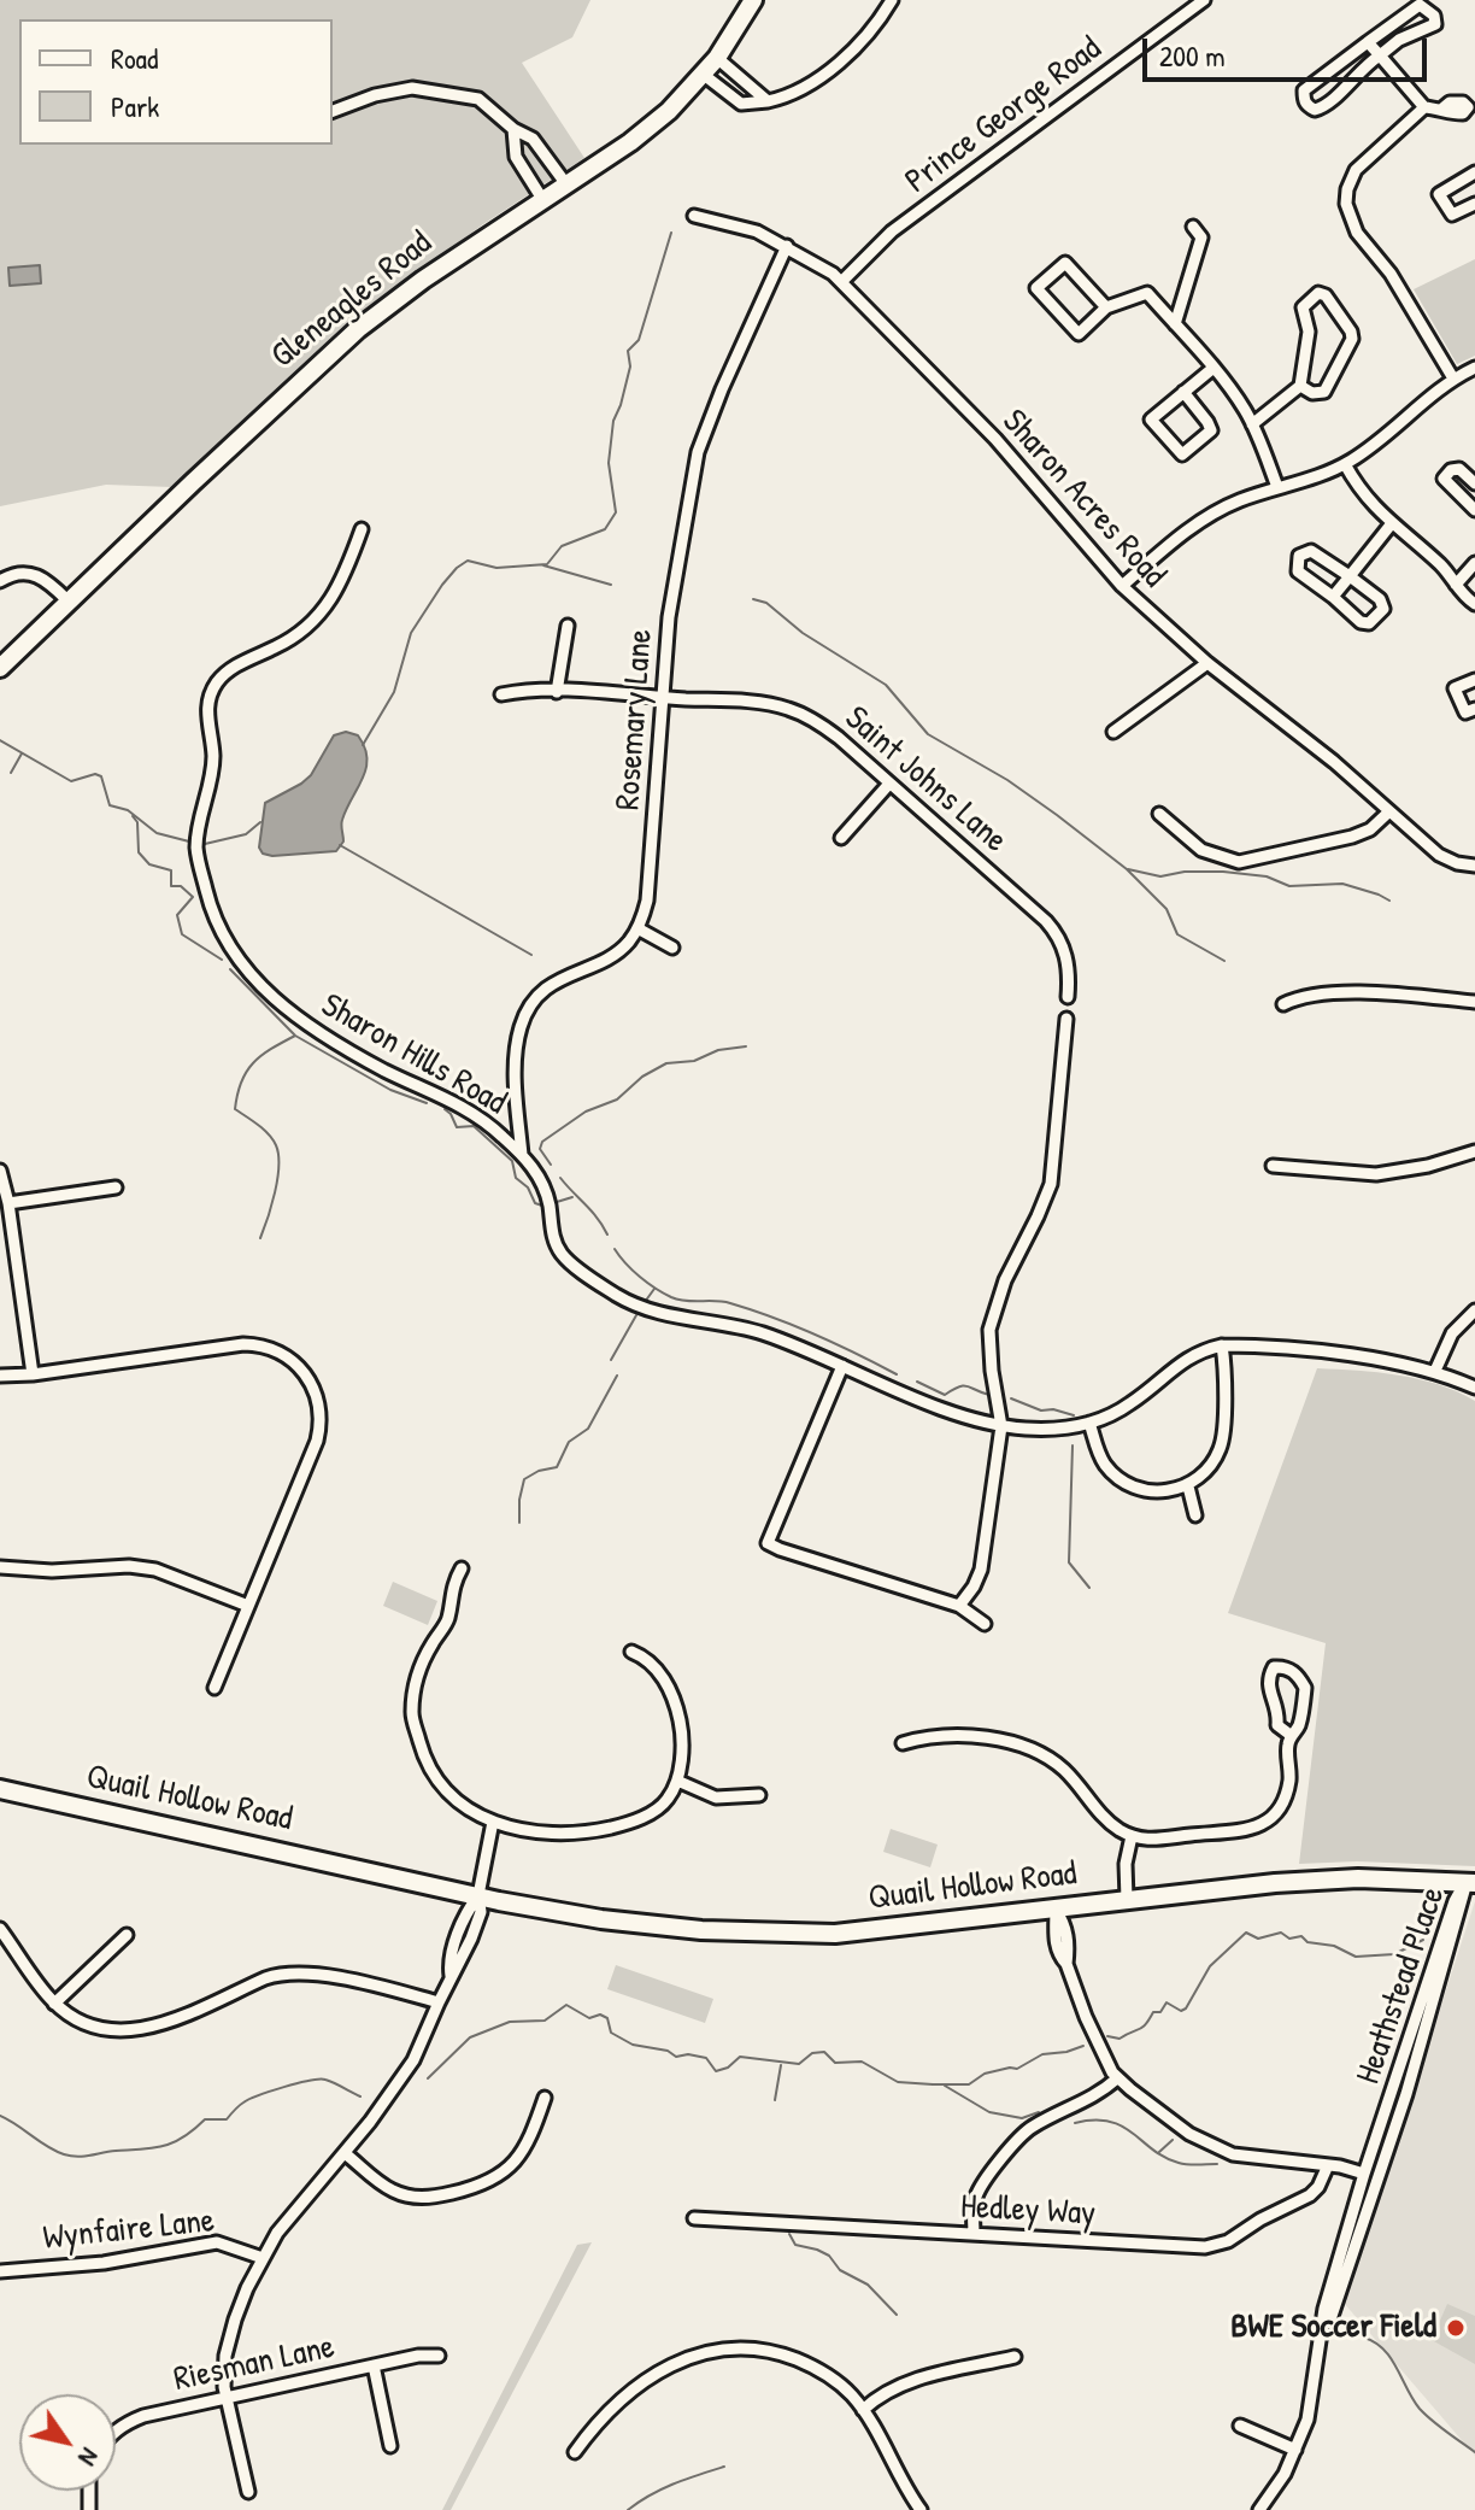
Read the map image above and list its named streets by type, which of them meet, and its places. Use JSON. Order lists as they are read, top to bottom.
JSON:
{
  "streets": {
    "main road": ["Gleneagles Road", "Quail Hollow Road"],
    "street": [
      "Prince George Road",
      "Sharon Acres Road",
      "Rosemary Lane",
      "Saint Johns Lane",
      "Sharon Hills Road",
      "Heathstead Place",
      "Hedley Way",
      "Wynfaire Lane",
      "Riesman Lane"
    ]
  },
  "crossings": [
    ["Prince George Road", "Sharon Acres Road"],
    ["Sharon Acres Road", "Rosemary Lane"],
    ["Rosemary Lane", "Saint Johns Lane"],
    ["Quail Hollow Road", "Heathstead Place"]
  ],
  "places": ["BWE Soccer Field"],
  "legend": ["Road", "Park"],
  "scale_bar": "200 m",
  "north": "bottom right"
}
